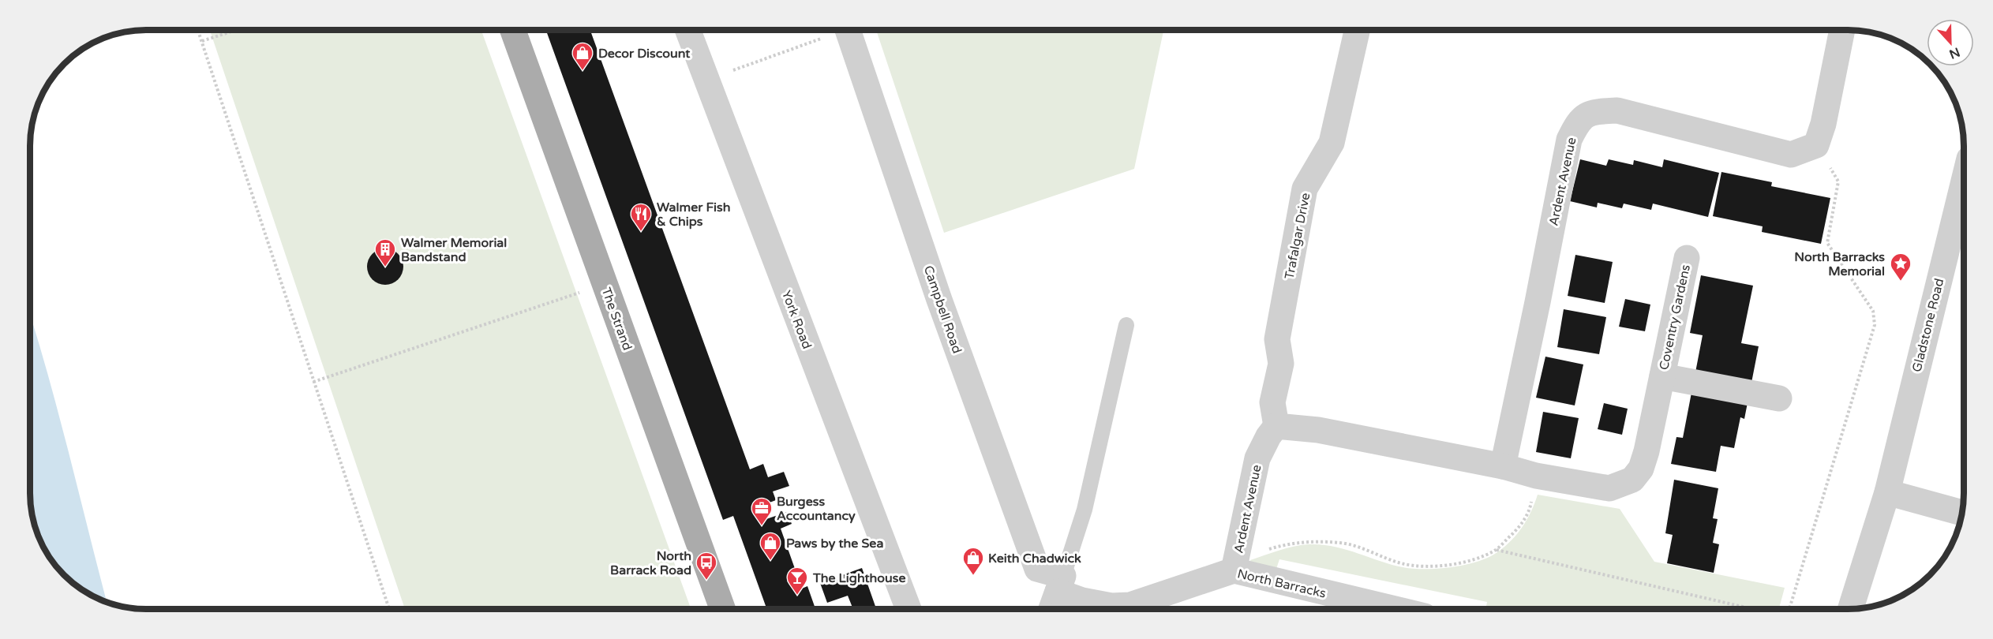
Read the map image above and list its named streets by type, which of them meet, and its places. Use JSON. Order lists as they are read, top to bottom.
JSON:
{
  "streets": {
    "main road": ["The Strand"],
    "street": [
      "Ardent Avenue",
      "Trafalgar Drive",
      "Campbell Road",
      "Coventry Gardens",
      "York Road",
      "Gladstone Road",
      "North Barracks"
    ]
  },
  "crossings": [
    ["Ardent Avenue", "Trafalgar Drive"],
    ["Ardent Avenue", "North Barracks"],
    ["Campbell Road", "North Barracks"]
  ],
  "places": {
    "shop": ["Decor Discount", "Paws by the Sea", "Keith Chadwick"],
    "restaurant": ["Walmer Fish & Chips"],
    "building": ["Walmer Memorial Bandstand"],
    "place": ["North Barracks Memorial"],
    "office": ["Burgess Accountancy"],
    "bus stop": ["North Barrack Road"],
    "bar": ["The Lighthouse"]
  },
  "north": "bottom"
}
